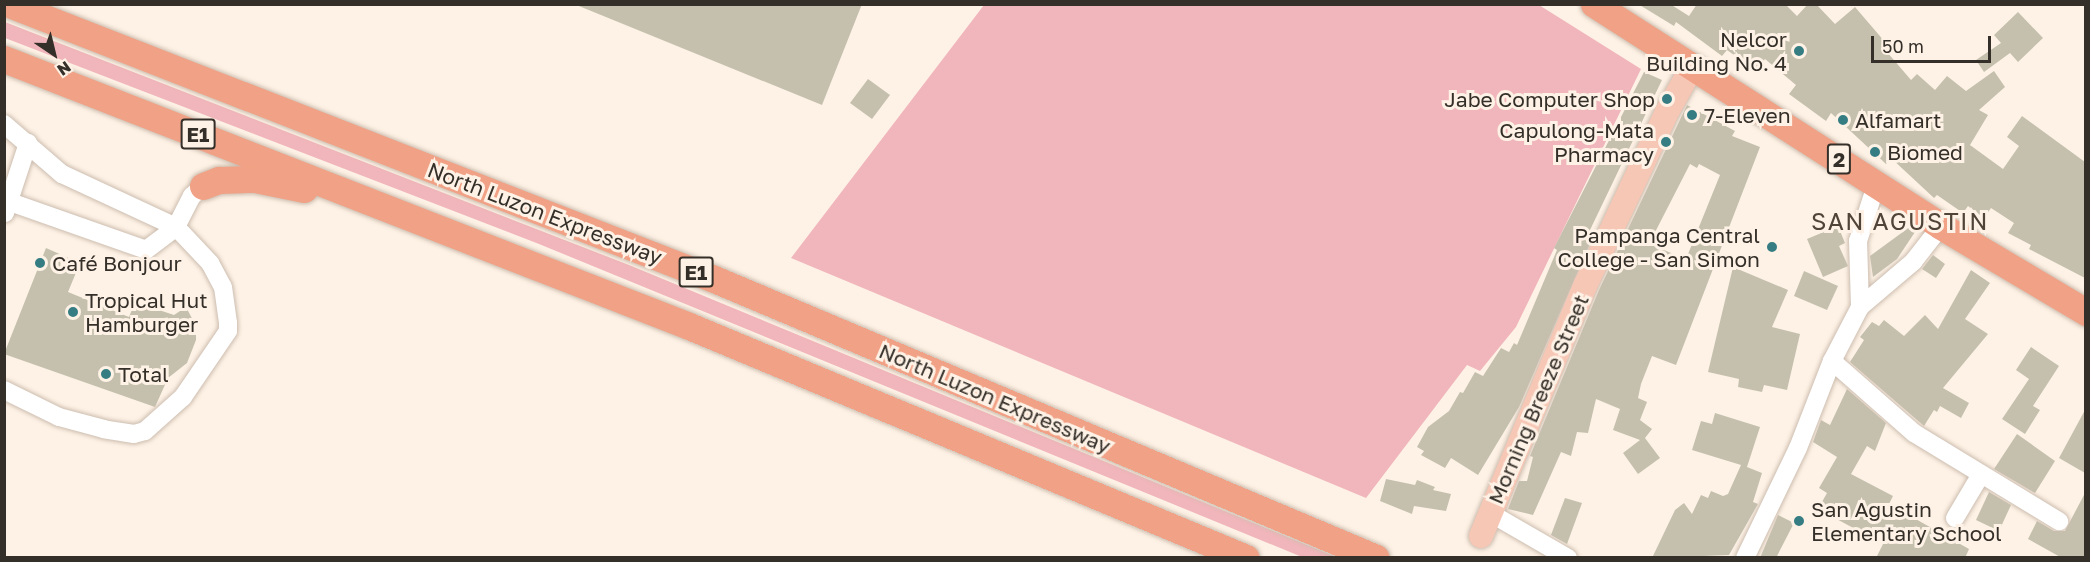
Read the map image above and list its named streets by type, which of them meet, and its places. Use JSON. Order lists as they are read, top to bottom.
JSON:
{
  "streets": {
    "highway": ["E1", "2", "North Luzon Expressway"],
    "main road": ["Morning Breeze Street"]
  },
  "crossings": [
    ["2", "Morning Breeze Street"]
  ],
  "districts": ["SAN AGUSTIN"],
  "places": [
    "Nelcor Building No. 4",
    "Jabe Computer Shop",
    "7-Eleven",
    "Alfamart",
    "Capulong-Mata Pharmacy",
    "Biomed",
    "Pampanga Central College - San Simon",
    "Café Bonjour",
    "Tropical Hut Hamburger",
    "Total",
    "San Agustin Elementary School"
  ],
  "scale_bar": "50 m",
  "north": "bottom right"
}
